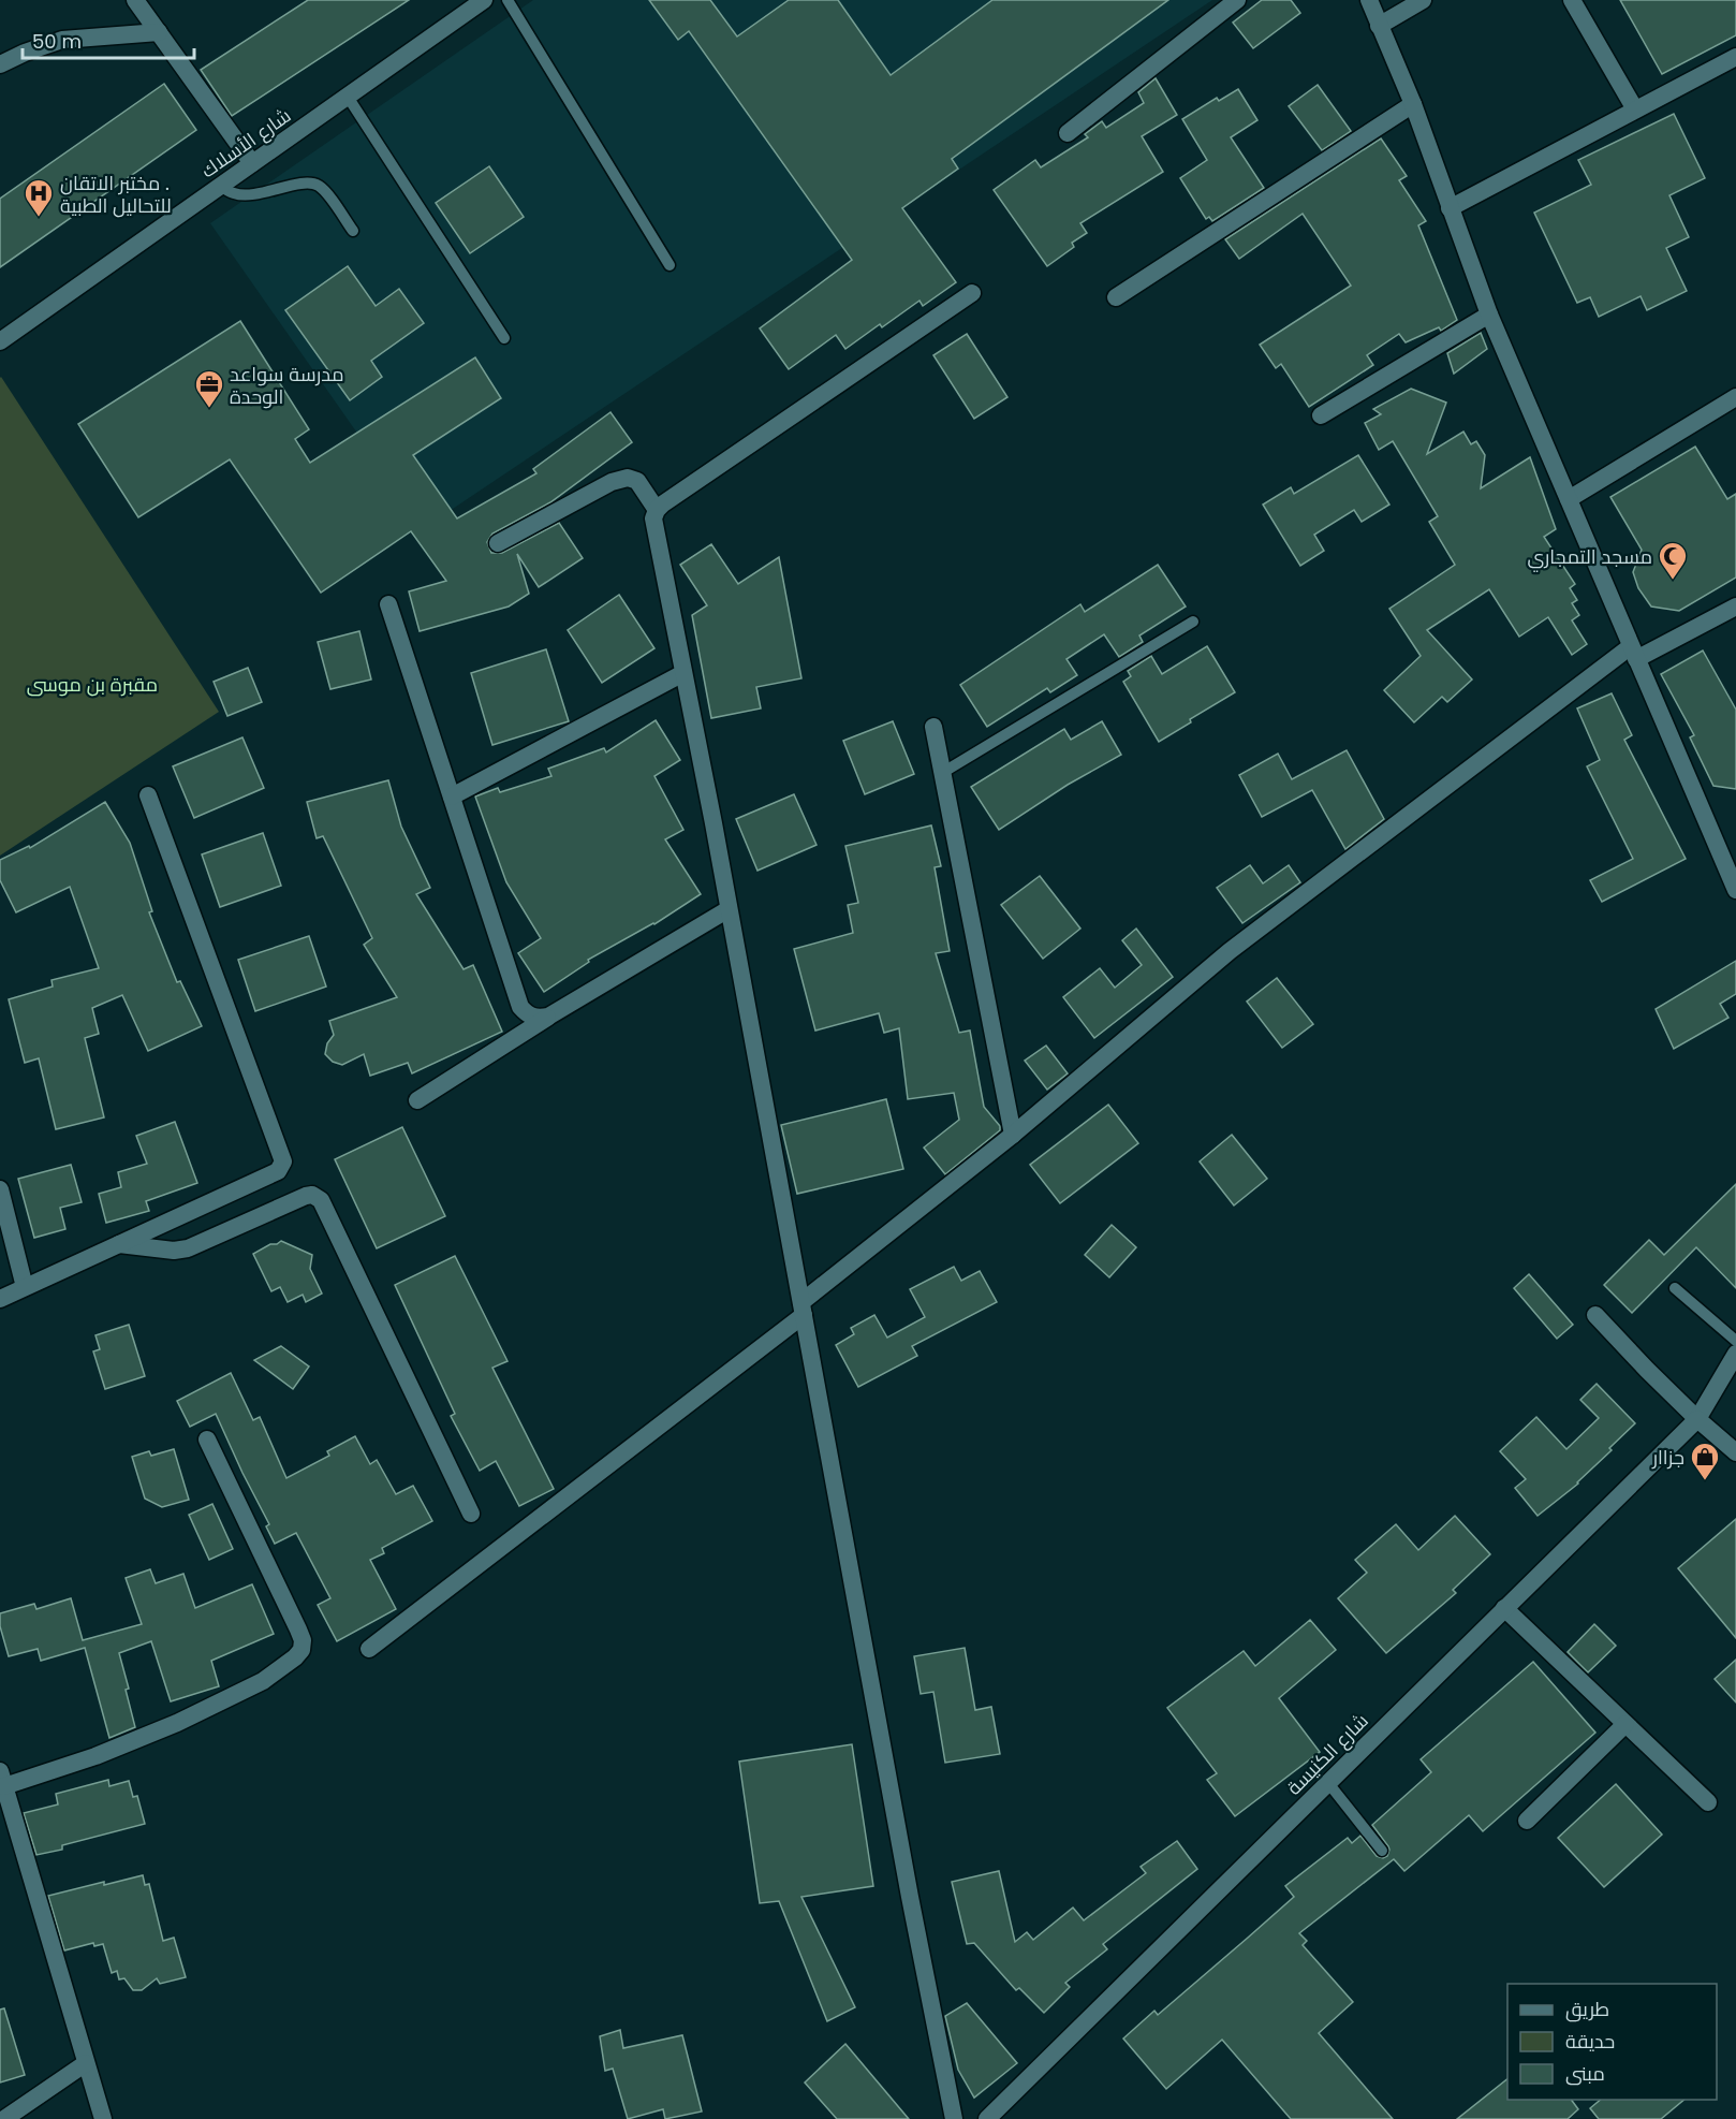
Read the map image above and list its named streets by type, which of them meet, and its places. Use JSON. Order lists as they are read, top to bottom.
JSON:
{
  "streets": {
    "street": ["شارع الأسلاك", "شارع الكنيسة"]
  },
  "parks": ["مقبرة بن موسى"],
  "places": {
    "hospital": ["مختبر اﻻتقان . للتحاليل الطبية"],
    "office": ["مدرسة سواعد الوحدة"],
    "mosque": ["مسجد التمجاري"],
    "shop": ["جزاار"]
  },
  "legend": ["طريق", "حديقة", "مبنى"],
  "scale_bar": "50 m"
}
